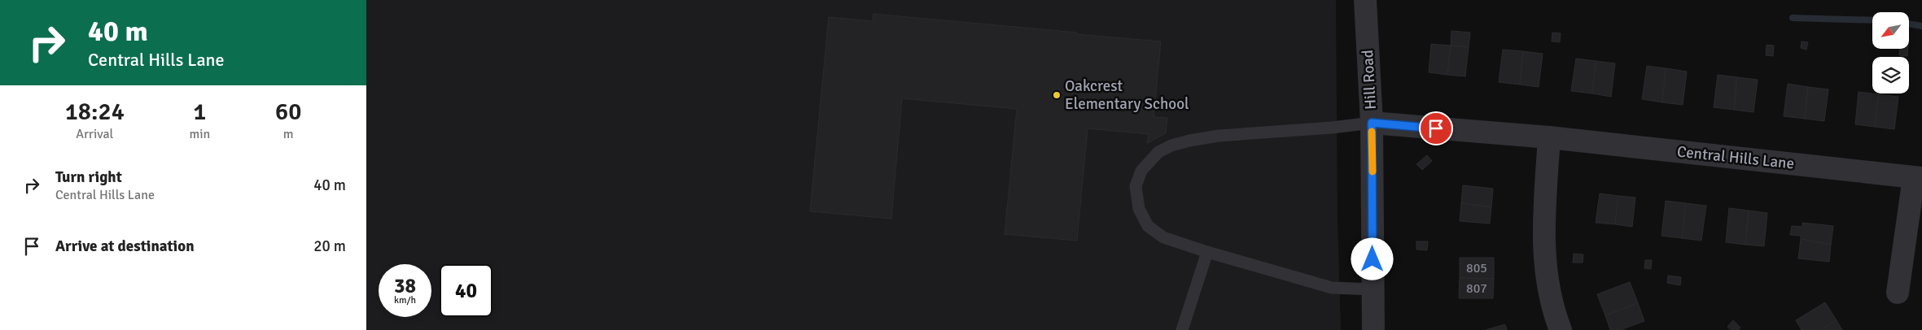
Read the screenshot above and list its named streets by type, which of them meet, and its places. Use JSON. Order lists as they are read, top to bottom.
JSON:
{
  "streets": {
    "street": ["Hill Road", "Central Hills Lane"]
  },
  "crossings": [
    ["Hill Road", "Central Hills Lane"]
  ],
  "places": ["Oakcrest Elementary School"],
  "house_numbers": ["805", "807"],
  "north": "bottom left",
  "page": {
    "turn": ["40 m", "Central Hills Lane"],
    "eta": [
      "18:24",
      "Arrival",
      "1",
      "min",
      "60",
      "m"
    ],
    "list": [
      {
        "name": "Turn right",
        "note": "Central Hills Lane",
        "value": "40 m"
      },
      {
        "name": "Arrive at destination",
        "value": "20 m"
      }
    ],
    "speed": "38 km/h",
    "limit": "40"
  }
}
